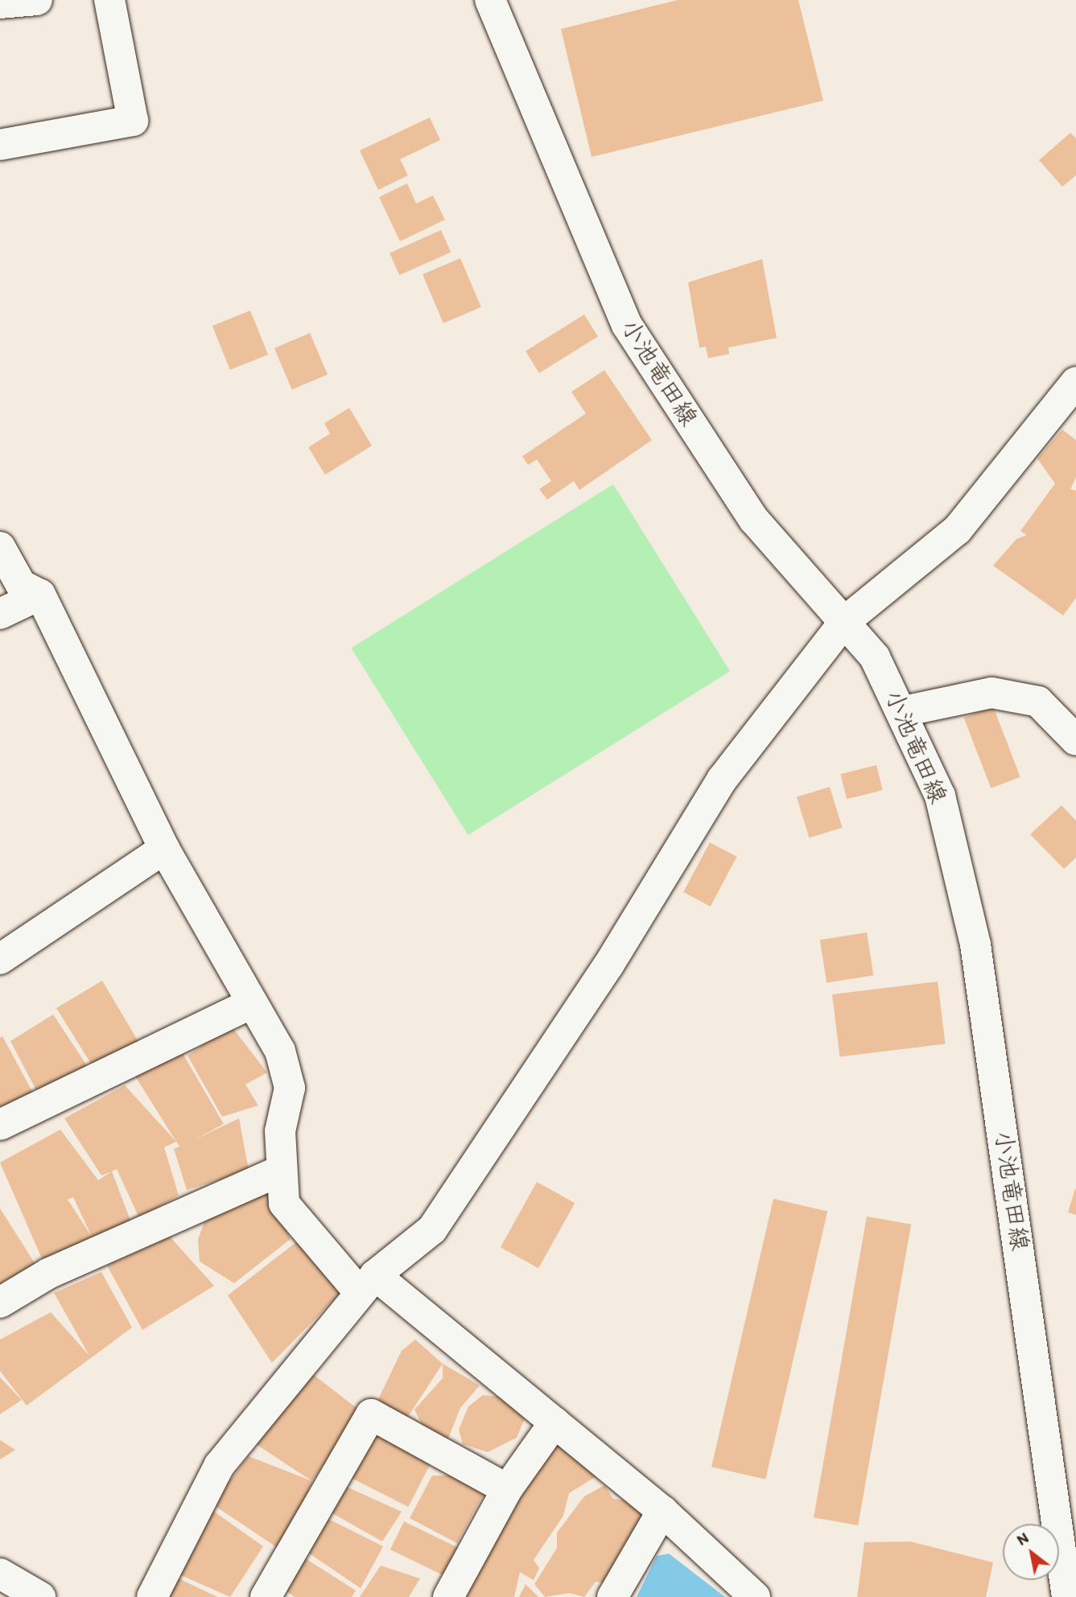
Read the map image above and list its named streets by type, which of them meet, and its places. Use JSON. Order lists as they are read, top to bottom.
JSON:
{
  "streets": {
    "street": ["小池竜田線"]
  },
  "north": "top left"
}
